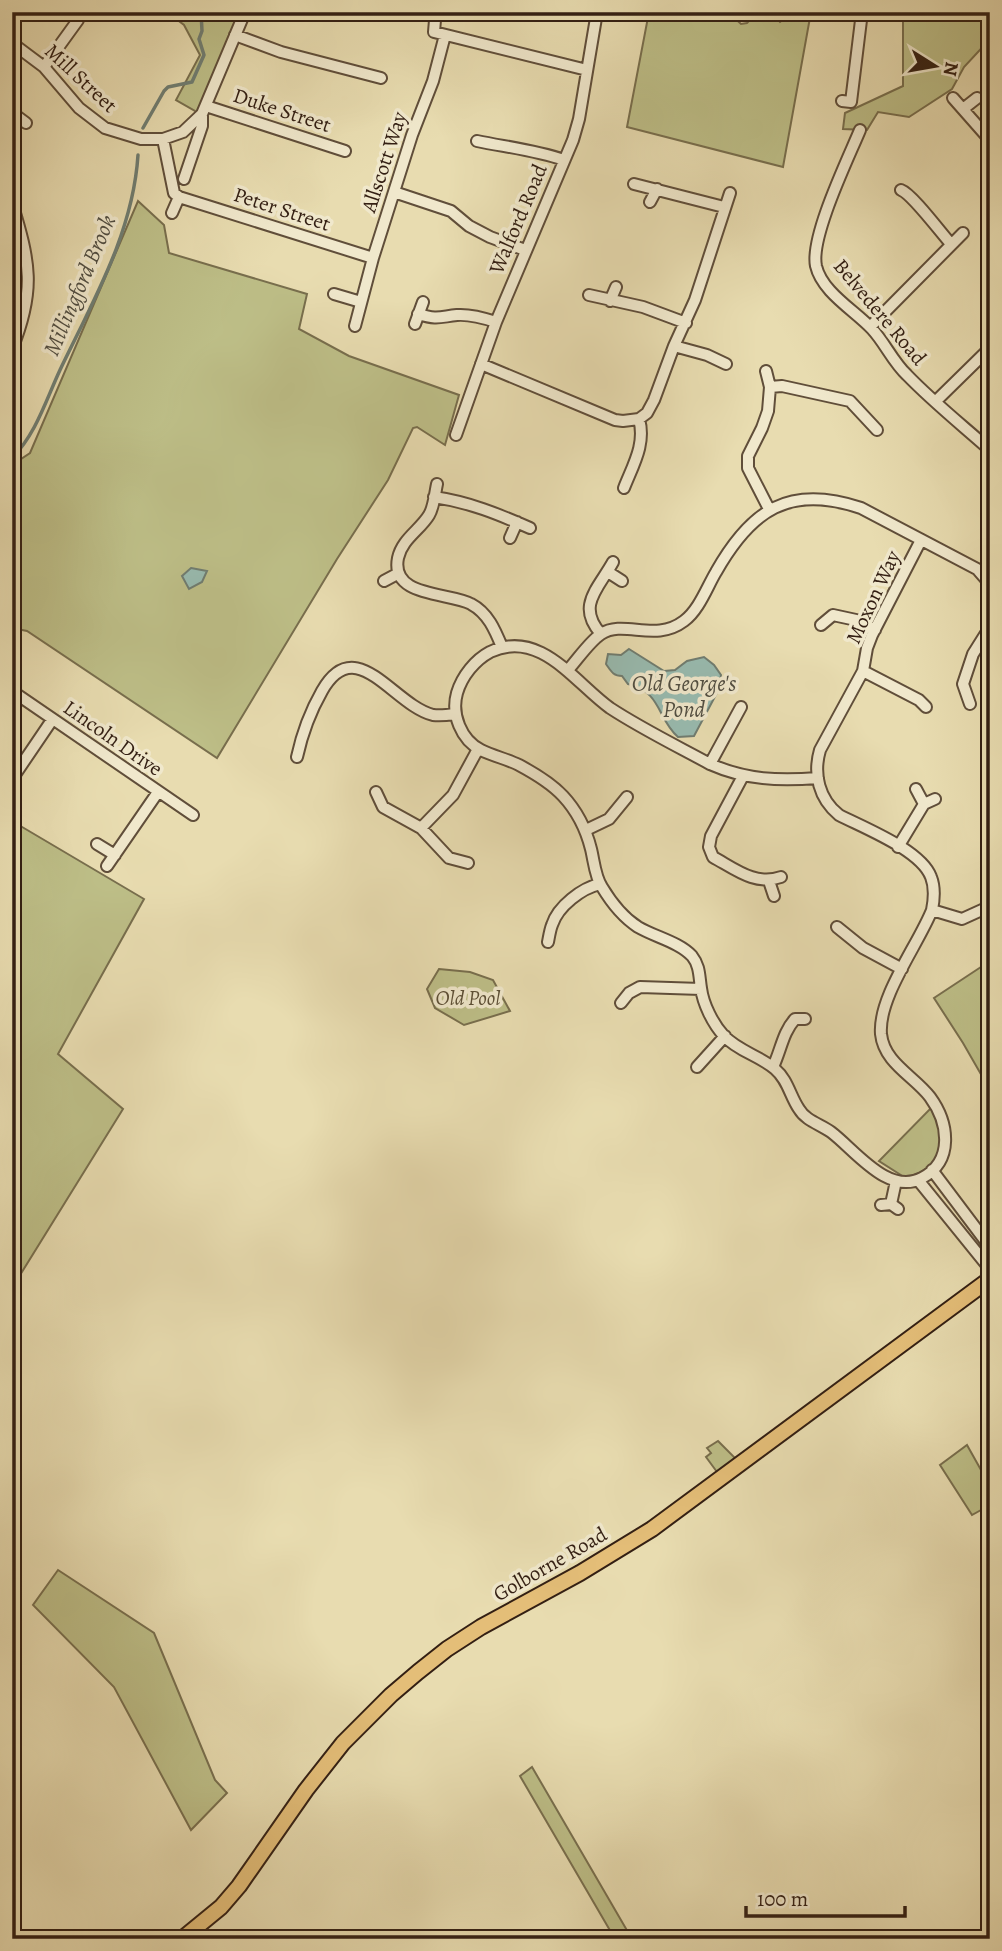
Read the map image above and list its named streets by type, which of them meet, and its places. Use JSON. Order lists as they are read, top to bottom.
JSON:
{
  "streets": {
    "main road": ["Golborne Road"],
    "street": [
      "Mill Street",
      "Duke Street",
      "Allscott Way",
      "Peter Street",
      "Walford Road",
      "Belvedere Road",
      "Moxon Way",
      "Lincoln Drive"
    ]
  },
  "crossings": [
    ["Allscott Way", "Peter Street"]
  ],
  "water": ["Millingford Brook", "Old George's Pond"],
  "parks": ["Old Pool"],
  "scale_bar": "100 m",
  "north": "right"
}
